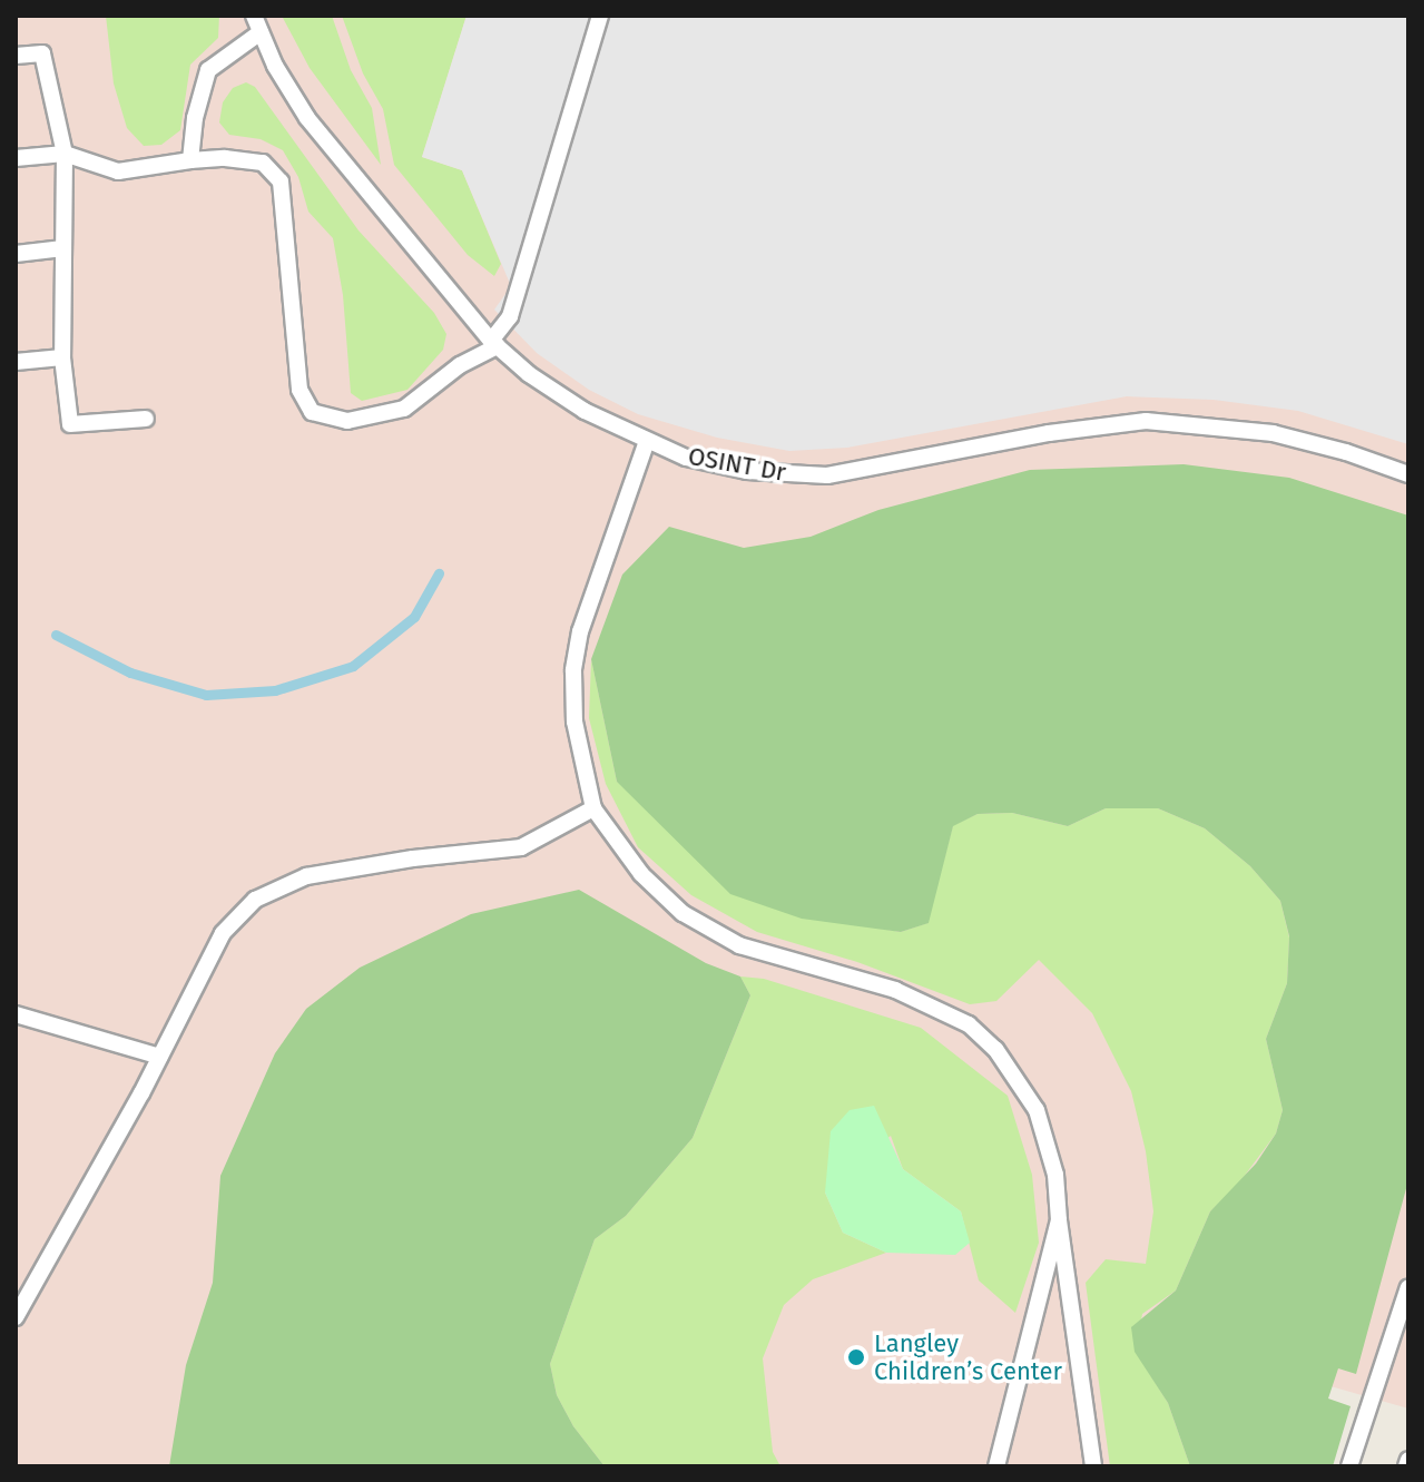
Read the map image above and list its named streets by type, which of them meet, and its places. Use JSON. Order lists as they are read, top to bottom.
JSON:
{
  "streets": {
    "lane": ["OSINT Dr"]
  },
  "places": ["Langley Children’s Center"]
}
